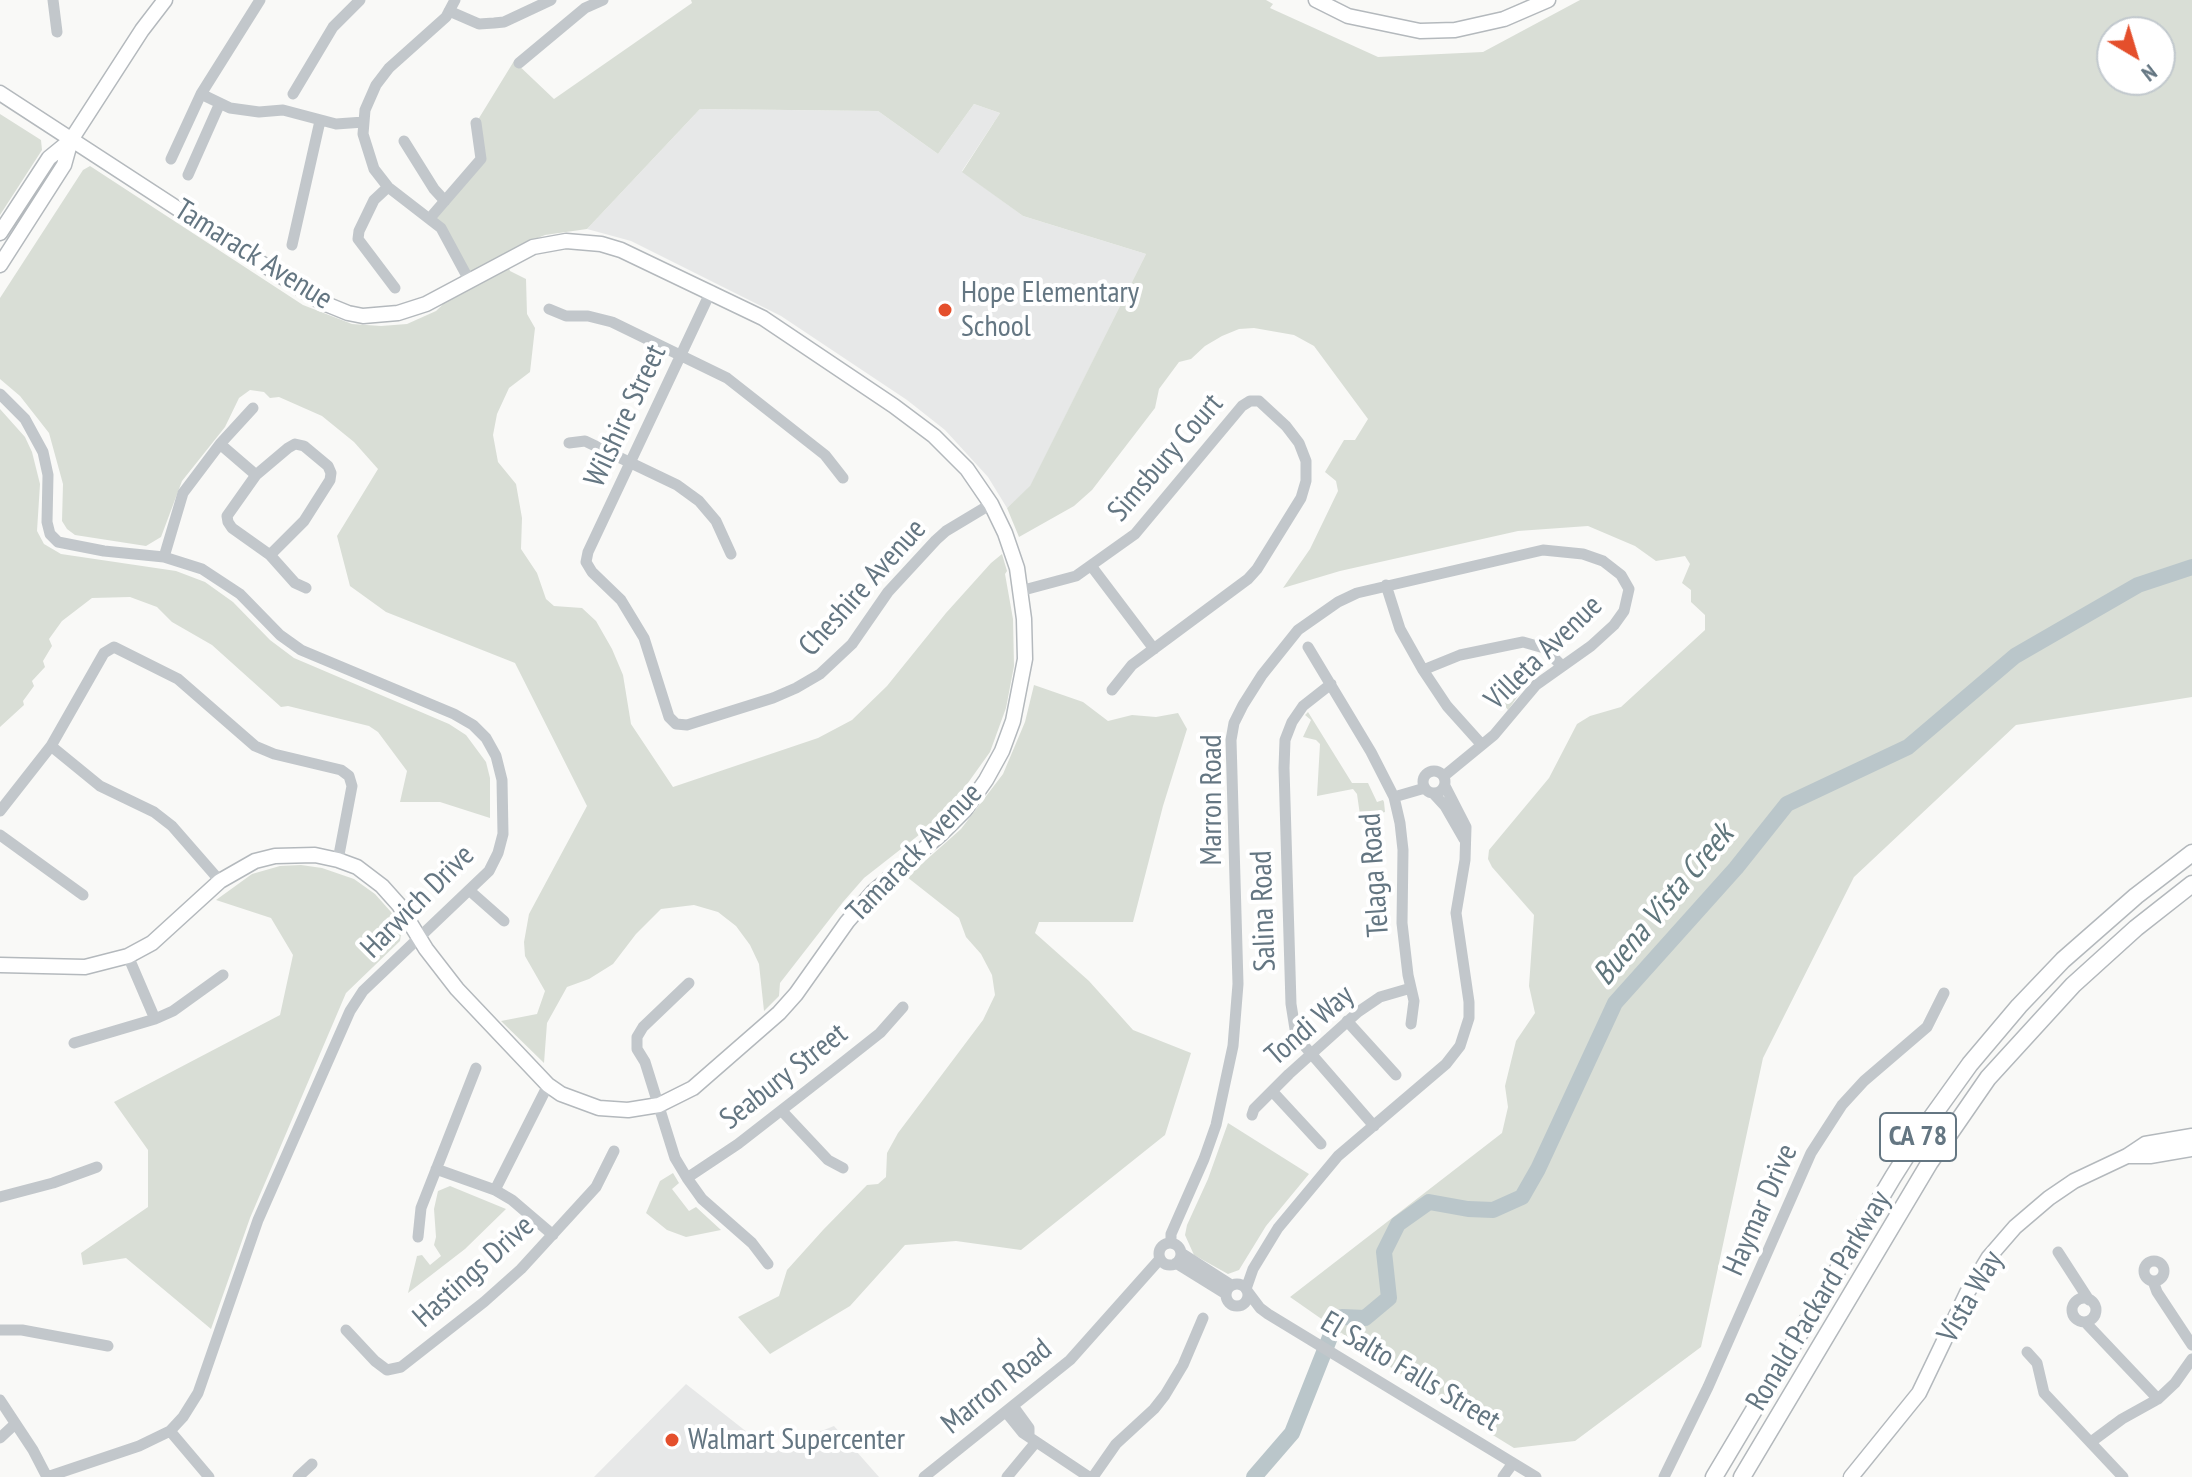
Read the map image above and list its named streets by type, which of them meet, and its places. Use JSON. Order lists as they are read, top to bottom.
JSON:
{
  "streets": {
    "highway": ["CA 78", "Ronald Packard Parkway"],
    "main road": ["Tamarack Avenue", "Vista Way"],
    "street": [
      "Wilshire Street",
      "Simsbury Court",
      "Cheshire Avenue",
      "Villeta Avenue",
      "Marron Road",
      "Telaga Road",
      "Harwich Drive",
      "Salina Road",
      "Tondi Way",
      "Seabury Street",
      "Haymar Drive",
      "Hastings Drive",
      "El Salto Falls Street"
    ]
  },
  "crossings": [
    ["Tamarack Avenue", "Wilshire Street"],
    ["Tamarack Avenue", "Simsbury Court"],
    ["Tamarack Avenue", "Cheshire Avenue"],
    ["Tamarack Avenue", "Harwich Drive"],
    ["Wilshire Street", "Cheshire Avenue"],
    ["Villeta Avenue", "Marron Road"],
    ["Marron Road", "El Salto Falls Street"],
    ["Telaga Road", "Salina Road"],
    ["Telaga Road", "Tondi Way"],
    ["Salina Road", "Tondi Way"]
  ],
  "water": ["Buena Vista Creek"],
  "places": ["Hope Elementary School", "Walmart Supercenter"],
  "north": "bottom right"
}
